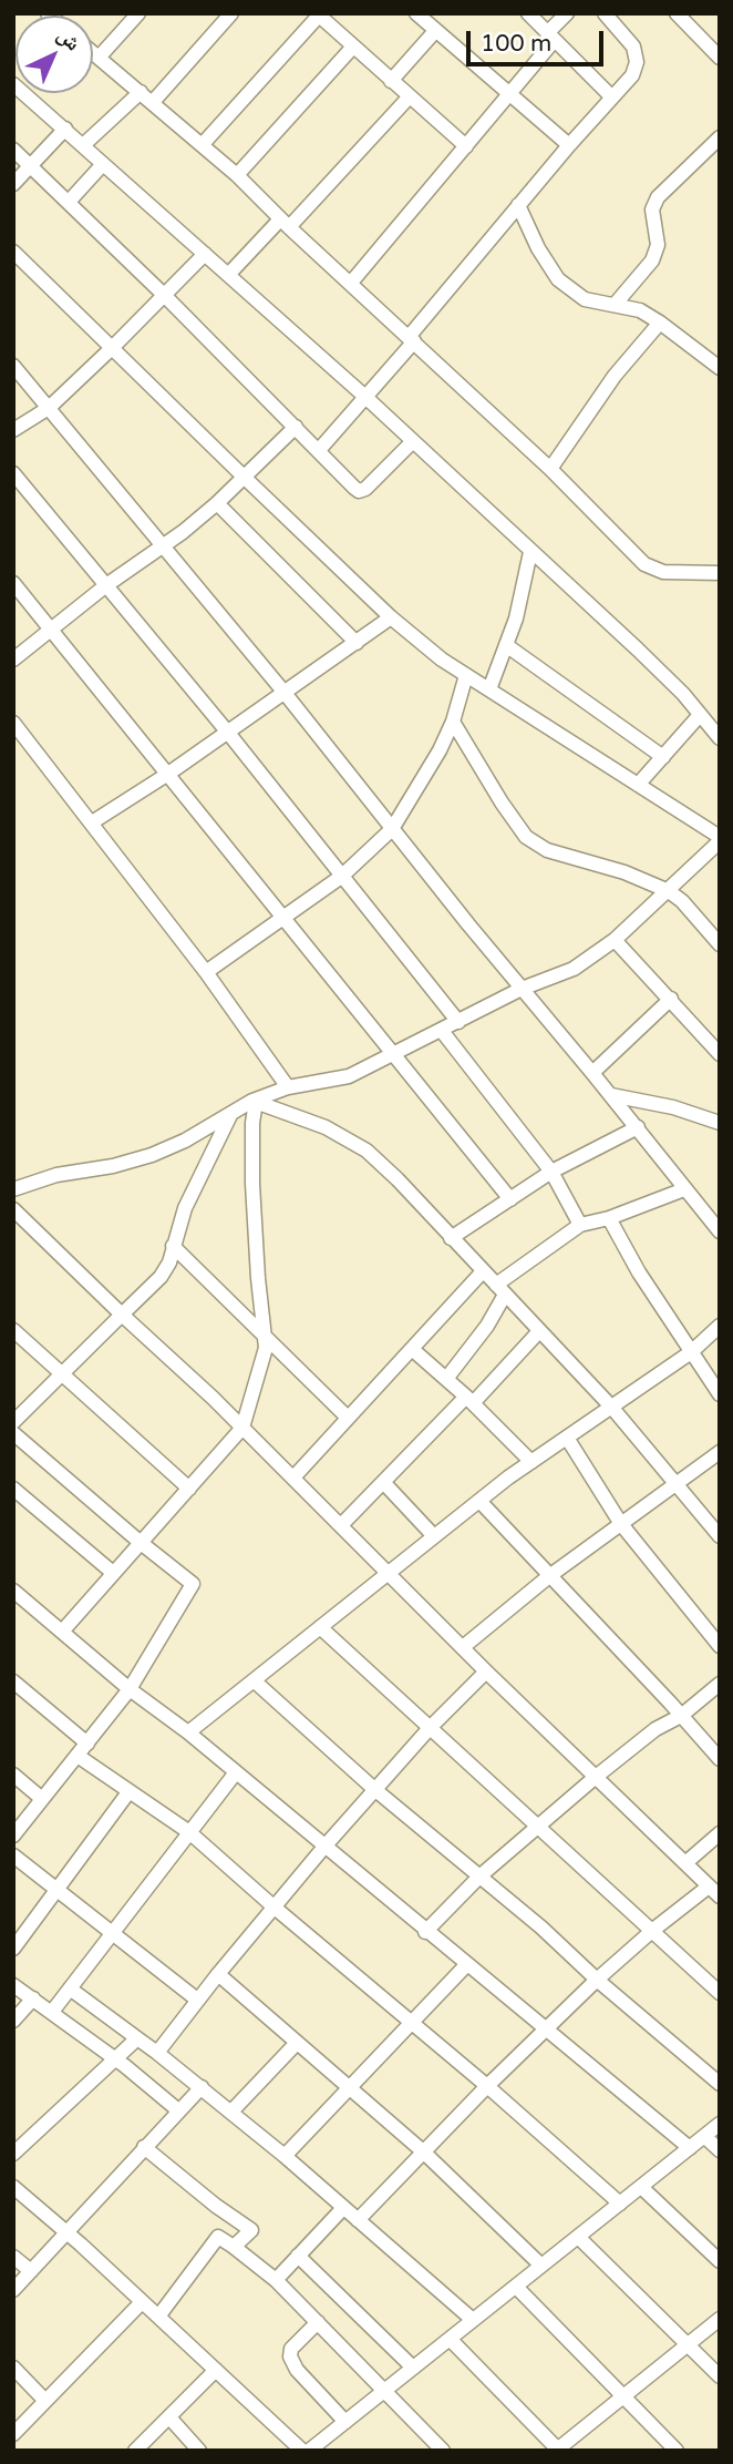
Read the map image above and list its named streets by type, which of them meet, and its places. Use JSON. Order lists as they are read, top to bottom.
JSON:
{
  "scale_bar": "100 m",
  "north": "top right"
}
